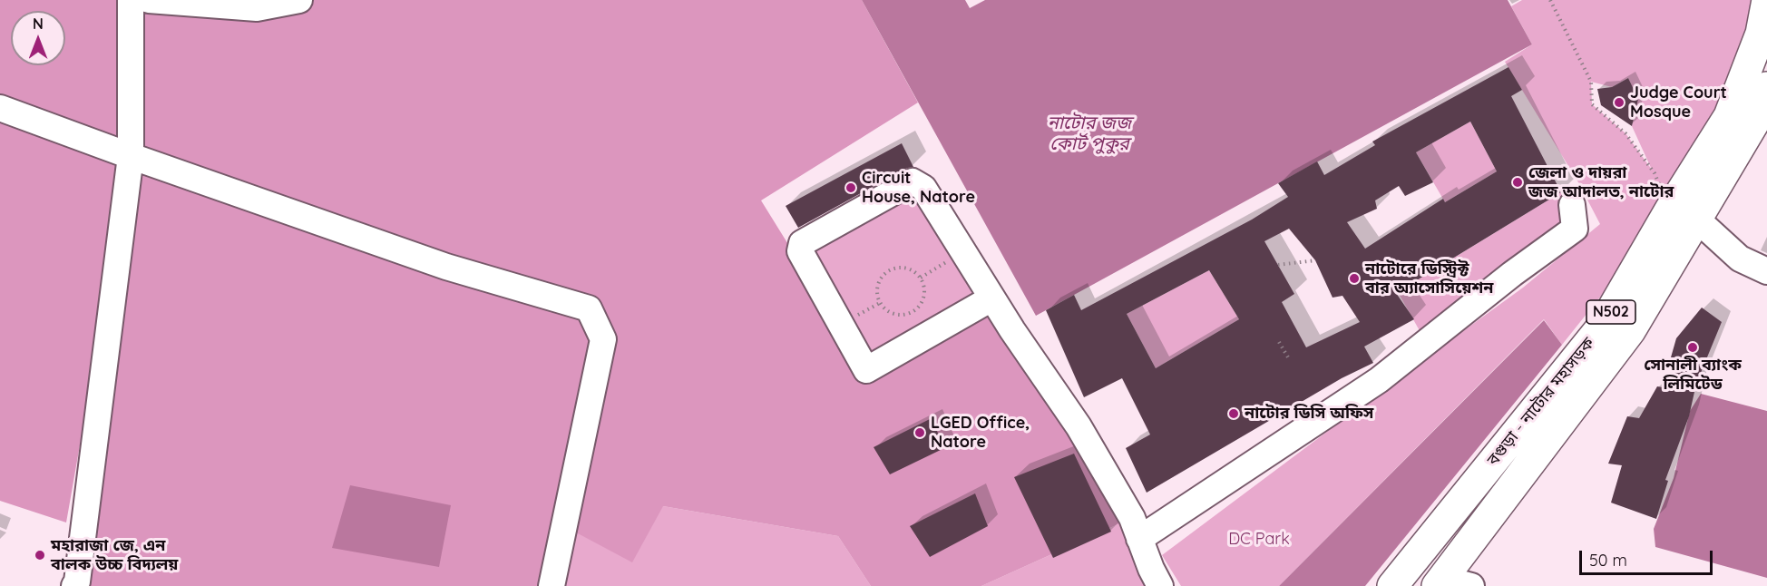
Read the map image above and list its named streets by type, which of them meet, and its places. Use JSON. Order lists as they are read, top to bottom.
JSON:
{
  "streets": {
    "highway": ["N502", "বগুড়া - নাটোর মহাসড়ক"]
  },
  "water": ["নাটোর জজ কোর্ট পুকুর"],
  "parks": ["DC Park"],
  "places": [
    "Judge Court Mosque",
    "জেলা ও দায়রা জজ আদালত, নাটোর",
    "Circuit House, Natore",
    "নাটোরে ডিস্ট্রিক্ট বার অ্যাসোসিয়েশন",
    "সোনালী ব্যাংক লিমিটেড",
    "নাটোর ডিসি অফিস",
    "LGED Office, Natore",
    "মহারাজা জে, এন বালক উচ্চ বিদ্যলয়"
  ],
  "scale_bar": "50 m",
  "north": "top"
}
